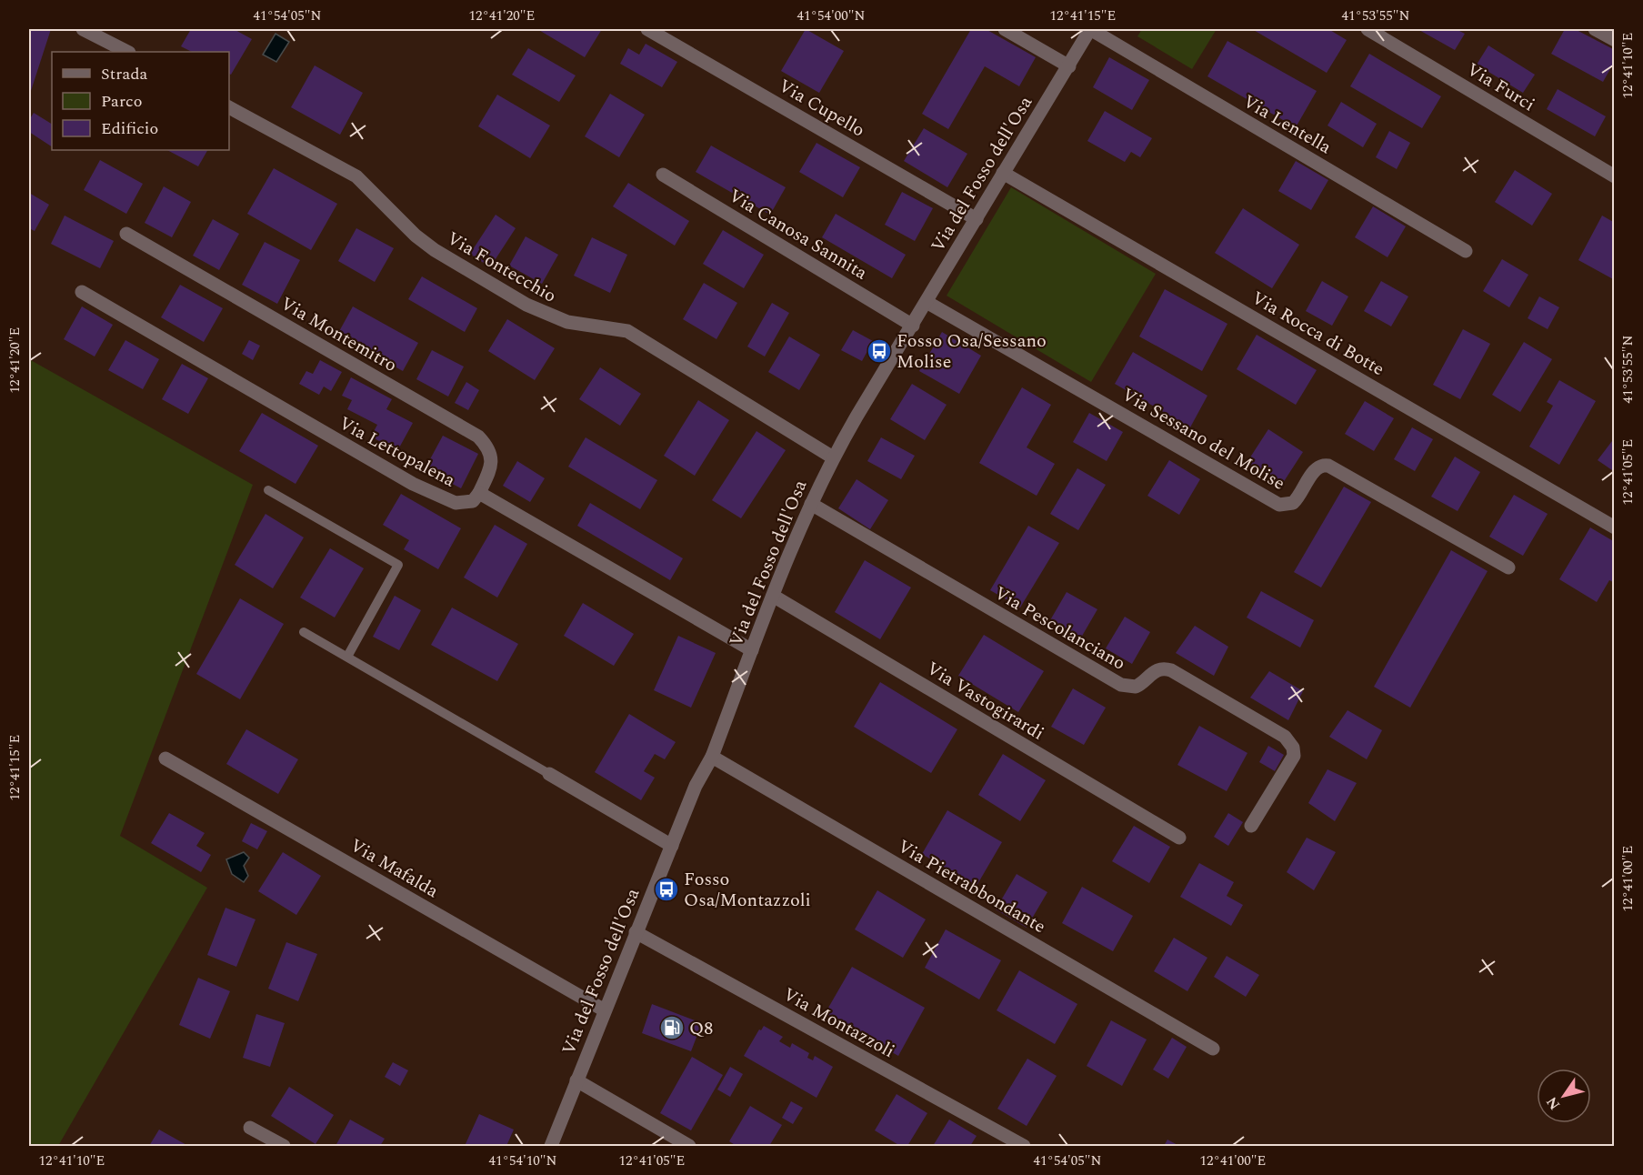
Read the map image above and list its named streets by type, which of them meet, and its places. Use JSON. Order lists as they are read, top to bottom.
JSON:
{
  "streets": {
    "street": [
      "Via Furci",
      "Via Cupello",
      "Via Lentella",
      "Via del Fosso dell'Osa",
      "Via Canosa Sannita",
      "Via Fontecchio",
      "Via Rocca di Botte",
      "Via Montemitro",
      "Via Sessano del Molise",
      "Via Lettopalena",
      "Via Pescolanciano",
      "Via Vastogirardi",
      "Via Mafalda",
      "Via Pietrabbondante",
      "Via Montazzoli"
    ]
  },
  "crossings": [
    ["Via Cupello", "Via del Fosso dell'Osa"],
    ["Via Lentella", "Via del Fosso dell'Osa"],
    ["Via del Fosso dell'Osa", "Via Canosa Sannita"],
    ["Via del Fosso dell'Osa", "Via Fontecchio"],
    ["Via del Fosso dell'Osa", "Via Rocca di Botte"],
    ["Via del Fosso dell'Osa", "Via Sessano del Molise"],
    ["Via del Fosso dell'Osa", "Via Pescolanciano"],
    ["Via del Fosso dell'Osa", "Via Vastogirardi"],
    ["Via del Fosso dell'Osa", "Via Mafalda"],
    ["Via del Fosso dell'Osa", "Via Pietrabbondante"],
    ["Via del Fosso dell'Osa", "Via Montazzoli"],
    ["Via Montemitro", "Via Lettopalena"]
  ],
  "places": {
    "bus stop": ["Fosso Osa/Sessano Molise", "Fosso Osa/Montazzoli"],
    "fuel station": ["Q8"]
  },
  "legend": ["Strada", "Parco", "Edificio"],
  "north": "bottom left",
  "coordinates": [
    "41°54'05\"N",
    "12°41'20\"E",
    "41°54'00\"N",
    "12°41'15\"E",
    "41°53'55\"N",
    "12°41'10\"E",
    "12°41'05\"E",
    "12°41'00\"E",
    "41°54'10\"N"
  ]
}
